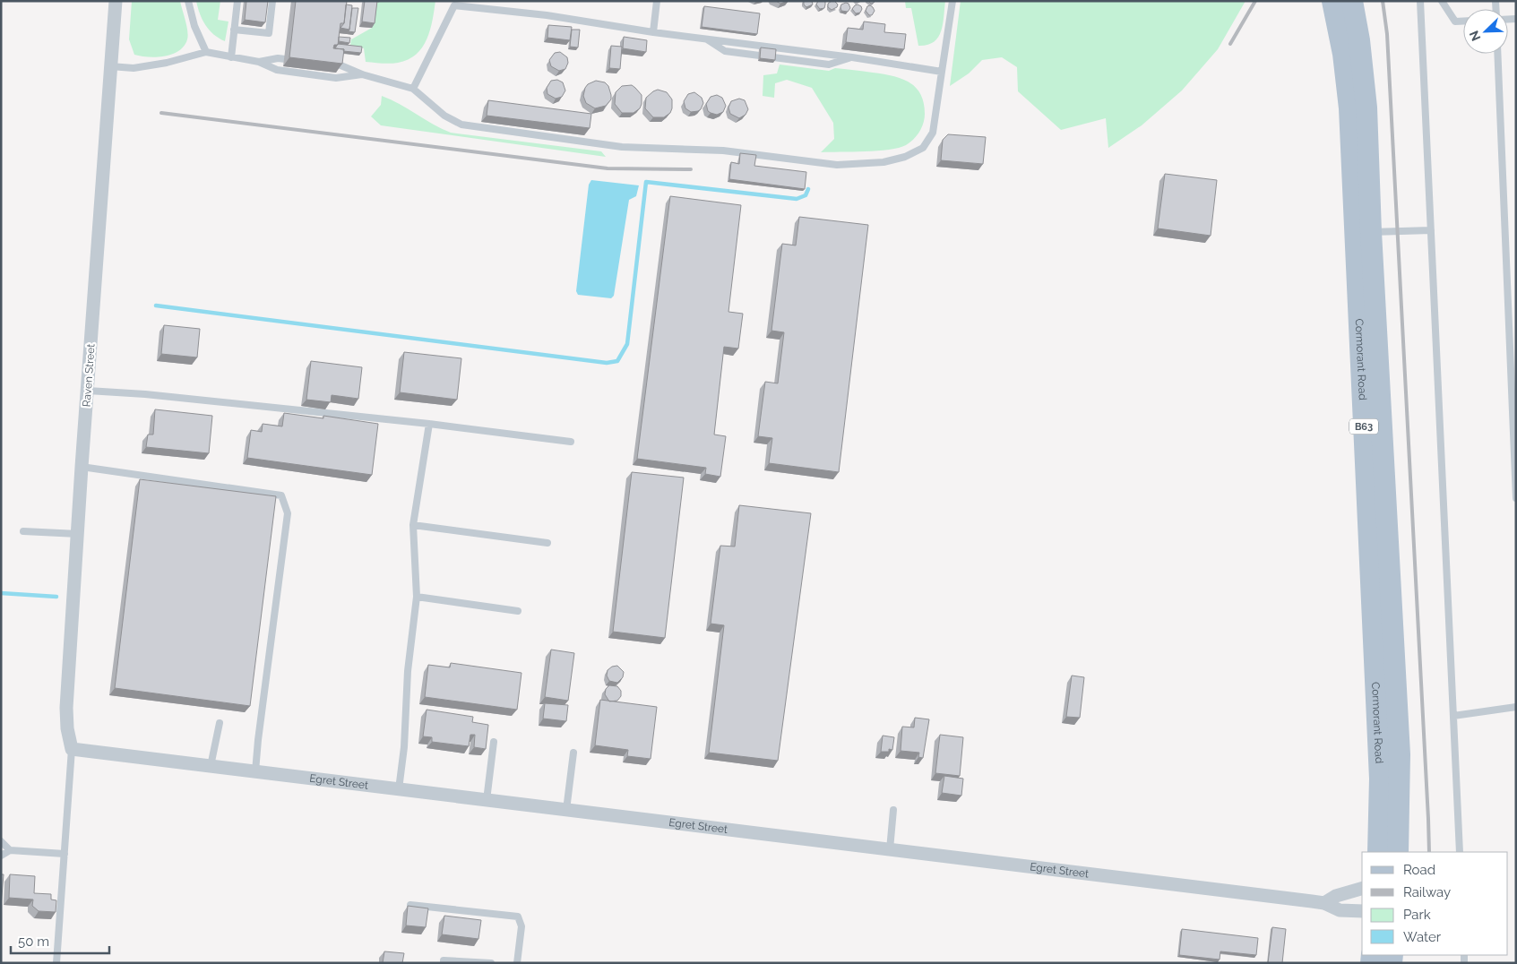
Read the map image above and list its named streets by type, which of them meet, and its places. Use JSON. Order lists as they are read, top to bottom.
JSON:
{
  "streets": {
    "main road": ["Cormorant Road", "B63"],
    "street": ["Raven Street", "Egret Street"]
  },
  "crossings": [
    ["Raven Street", "Egret Street"]
  ],
  "legend": [
    "Road",
    "Railway",
    "Park",
    "Water"
  ],
  "scale_bar": "50 m",
  "north": "bottom left"
}
